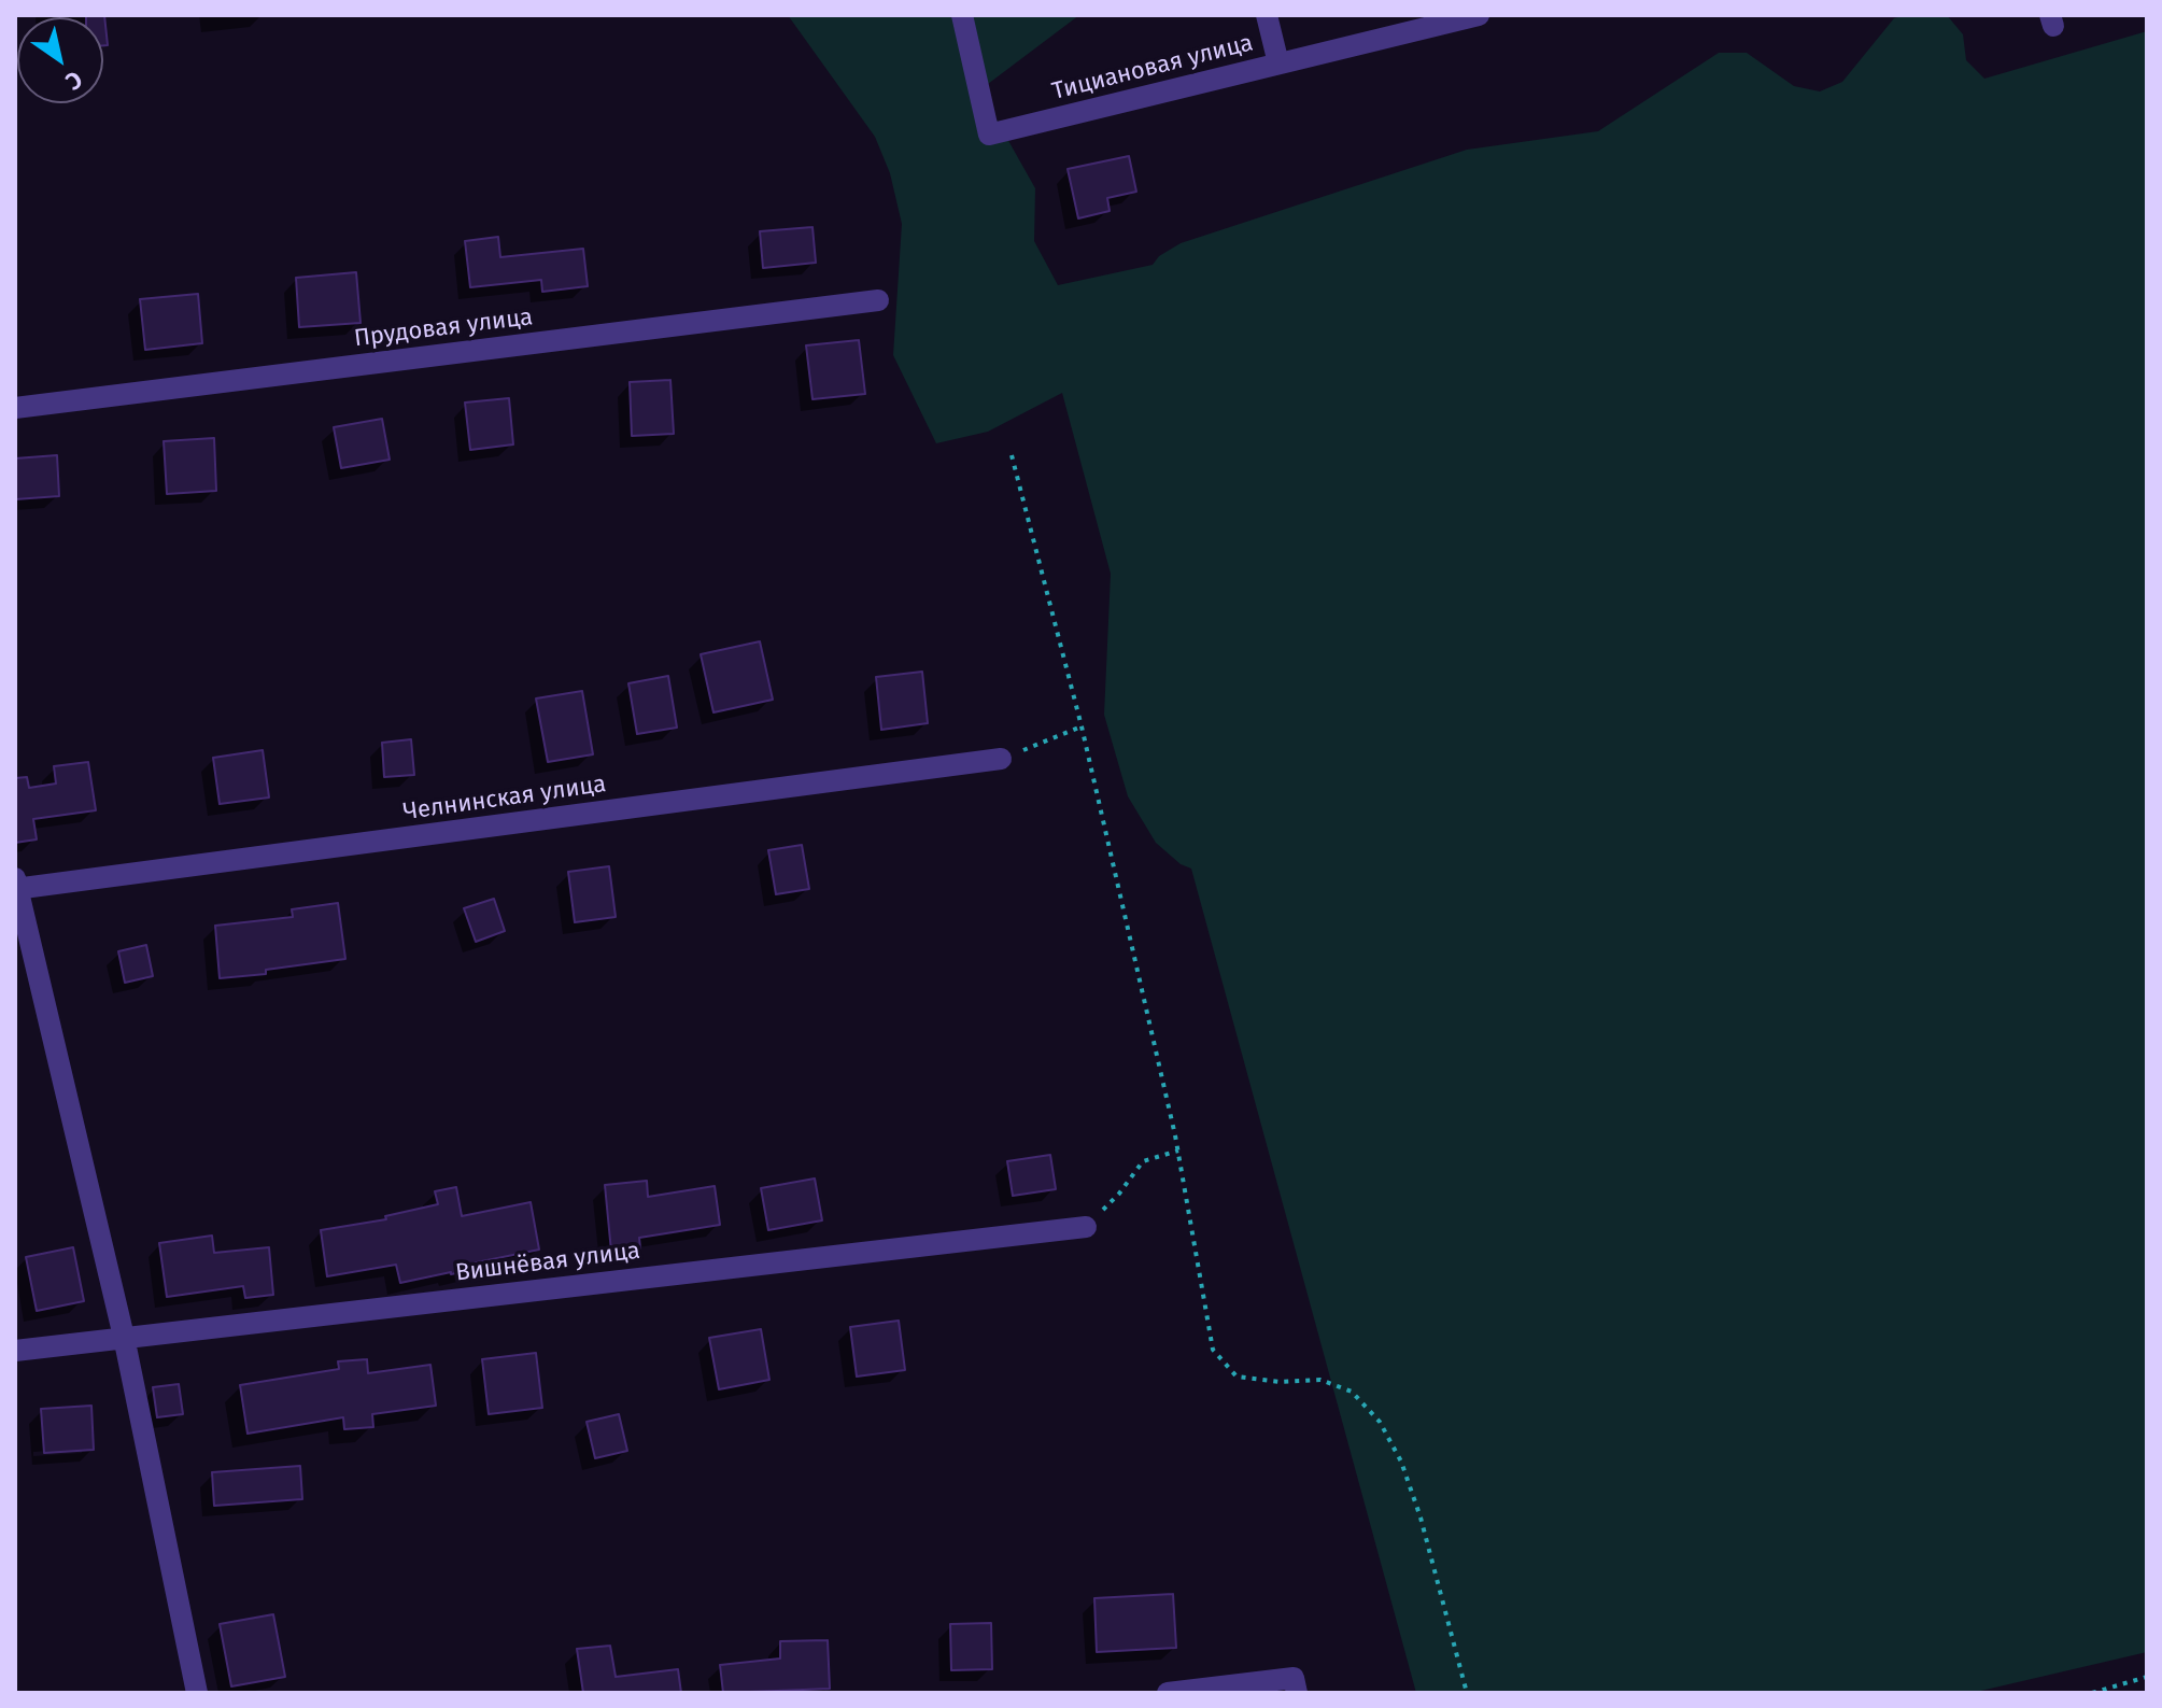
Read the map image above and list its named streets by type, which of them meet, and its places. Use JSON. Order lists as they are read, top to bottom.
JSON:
{
  "streets": {
    "street": [
      "Тициановая улица",
      "Прудовая улица",
      "Челнинская улица",
      "Вишнёвая улица"
    ]
  },
  "north": "bottom right"
}
